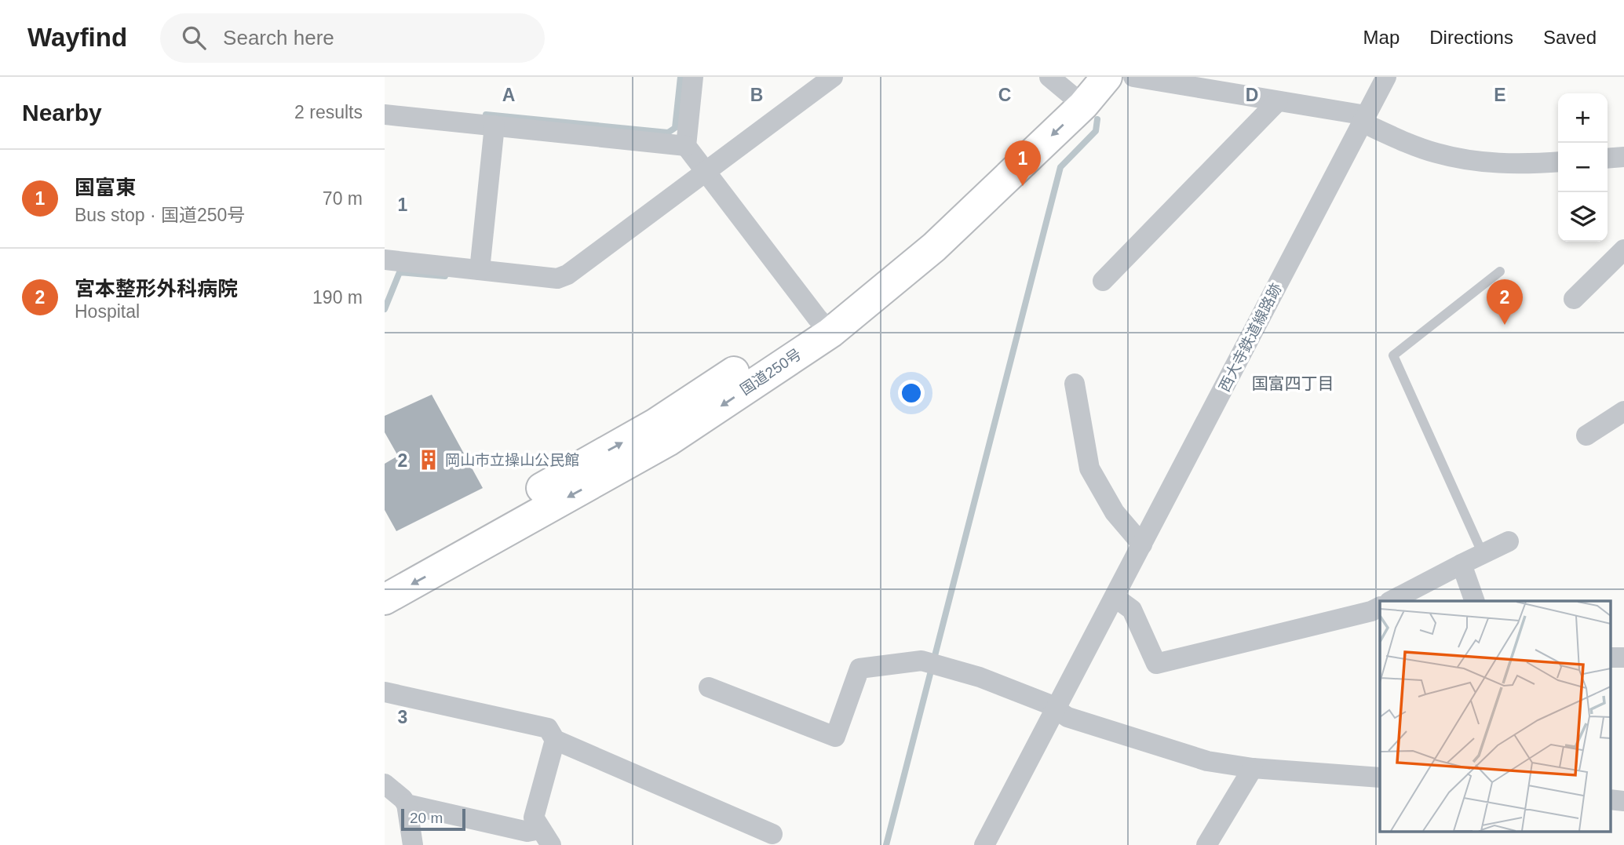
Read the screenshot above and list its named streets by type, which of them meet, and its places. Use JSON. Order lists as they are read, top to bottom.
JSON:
{
  "streets": {
    "highway": ["国道250号"],
    "street": ["西大寺鉄道線路跡"]
  },
  "districts": ["国富四丁目"],
  "places": {
    "building": ["岡山市立操山公民館"]
  },
  "scale_bar": "20 m",
  "page": {
    "header": "Wayfind",
    "search": "Search here",
    "nav": ["Map", "Directions", "Saved"],
    "heading": ["Nearby", "2 results"],
    "map_buttons": ["+", "−"],
    "pins": ["1", "2"],
    "list": [
      {
        "mark": "1",
        "name": "国富東",
        "note": "Bus stop · 国道250号",
        "value": "70 m"
      },
      {
        "mark": "2",
        "name": "宮本整形外科病院",
        "note": "Hospital",
        "value": "190 m"
      }
    ],
    "scale": "20 m"
  },
  "grid": {
    "columns": [
      "A",
      "B",
      "C",
      "D",
      "E"
    ],
    "rows": ["1", "2", "3"]
  }
}
